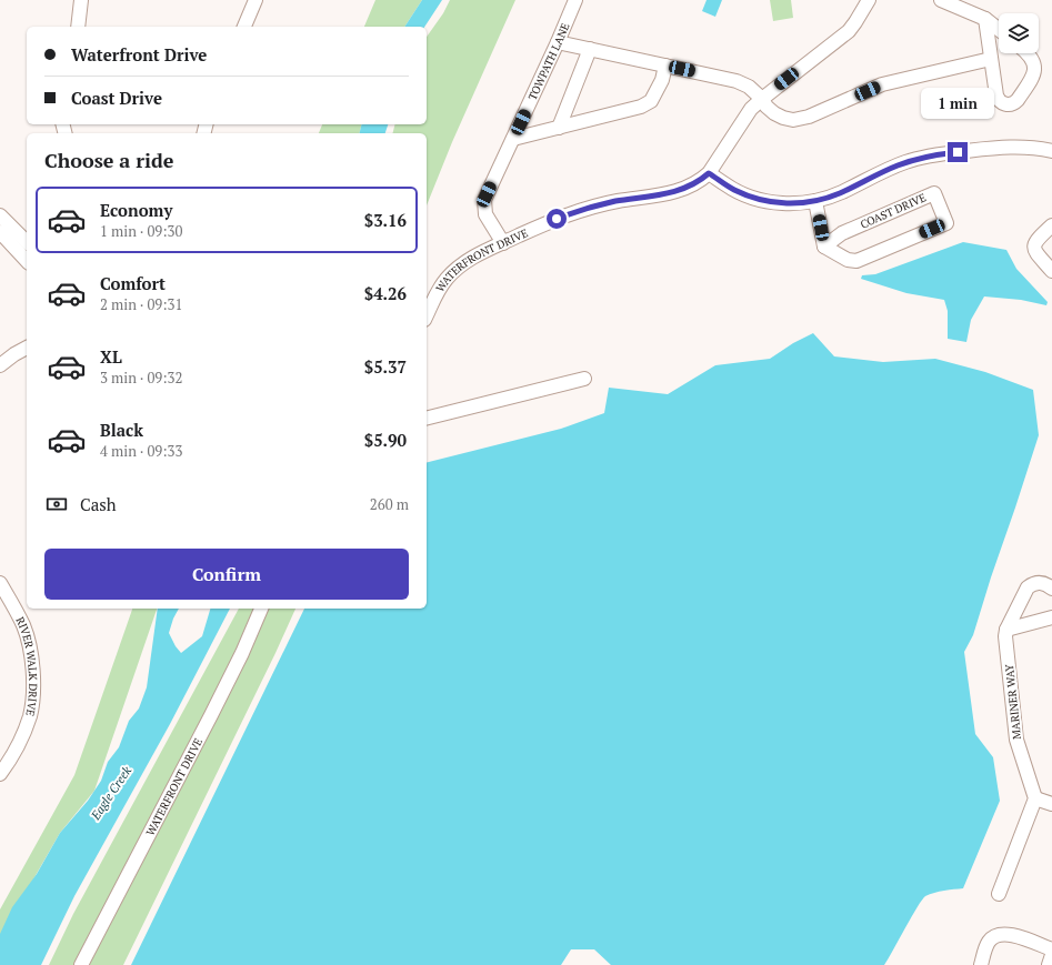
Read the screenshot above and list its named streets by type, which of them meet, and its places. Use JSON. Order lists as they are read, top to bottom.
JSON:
{
  "streets": {
    "street": [
      "TOWPATH LANE",
      "COAST DRIVE",
      "WATERFRONT DRIVE",
      "RIVER WALK DRIVE",
      "MARINER WAY"
    ]
  },
  "crossings": [
    ["TOWPATH LANE", "WATERFRONT DRIVE"]
  ],
  "water": ["Eagle Creek"],
  "page": {
    "banner": ["Waterfront Drive", "Coast Drive"],
    "bubble": "1 min",
    "heading": "Choose a ride",
    "list": [
      {
        "name": "Economy",
        "note": "1 min · 09:30",
        "value": "$3.16"
      },
      {
        "name": "Comfort",
        "note": "2 min · 09:31",
        "value": "$4.26"
      },
      {
        "name": "XL",
        "note": "3 min · 09:32",
        "value": "$5.37"
      },
      {
        "name": "Black",
        "note": "4 min · 09:33",
        "value": "$5.90"
      }
    ],
    "pay": ["Cash", "260 m"],
    "buttons": "Confirm"
  }
}
